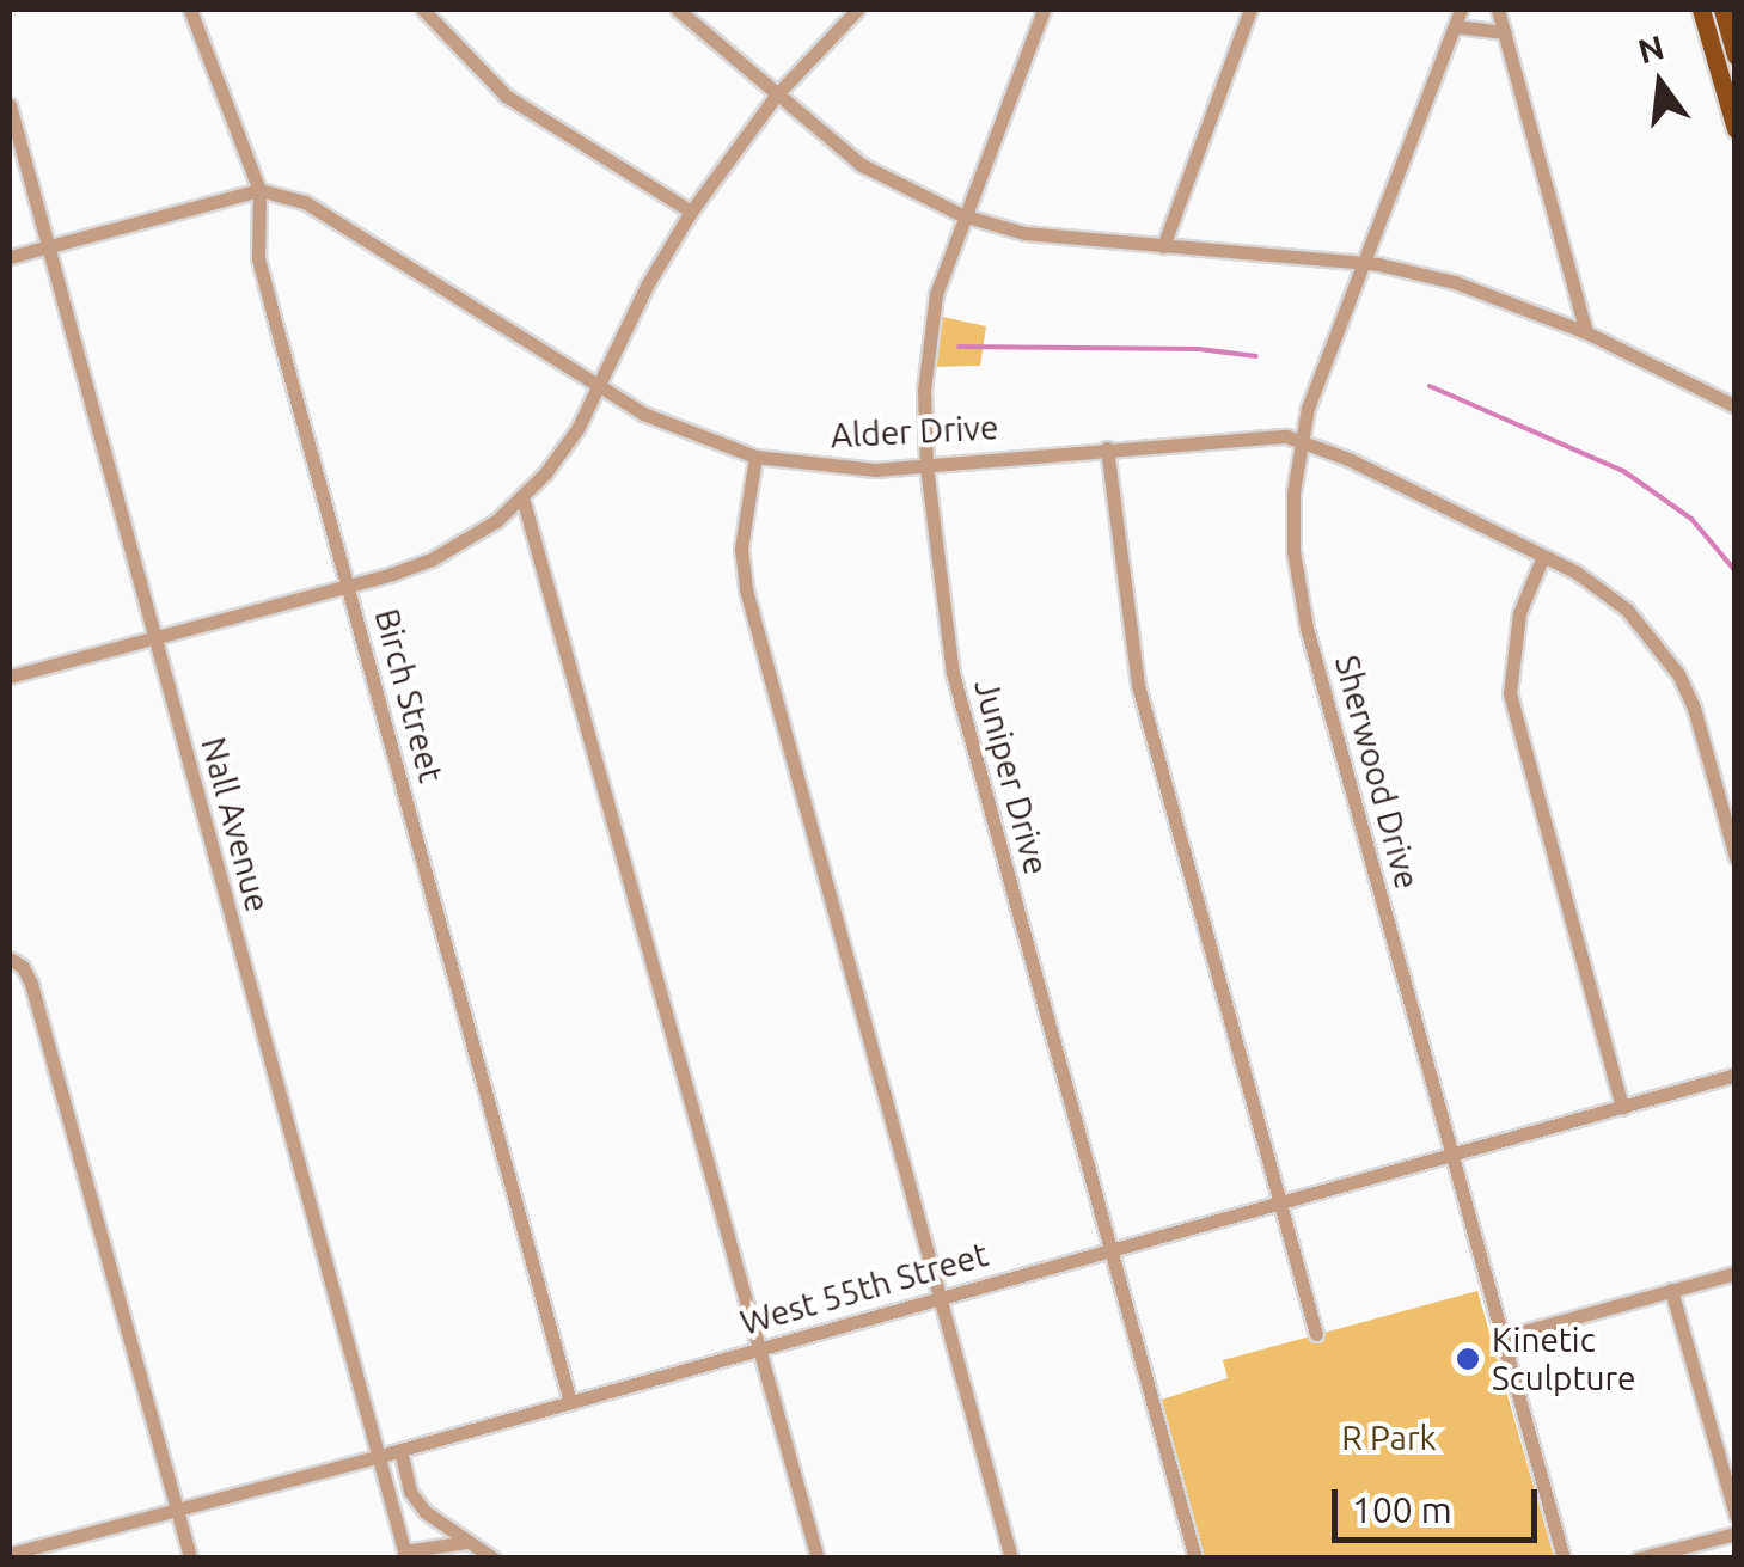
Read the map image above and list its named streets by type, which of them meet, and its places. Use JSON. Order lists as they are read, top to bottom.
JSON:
{
  "streets": {
    "street": [
      "Alder Drive",
      "Birch Street",
      "Sherwood Drive",
      "Juniper Drive",
      "Nall Avenue",
      "West 55th Street"
    ]
  },
  "crossings": [
    ["Alder Drive", "Birch Street"],
    ["Alder Drive", "Sherwood Drive"],
    ["Alder Drive", "Juniper Drive"],
    ["Birch Street", "West 55th Street"],
    ["Sherwood Drive", "West 55th Street"],
    ["Juniper Drive", "West 55th Street"],
    ["Nall Avenue", "West 55th Street"]
  ],
  "parks": ["R Park"],
  "places": ["Kinetic Sculpture"],
  "scale_bar": "100 m",
  "north": "top"
}
